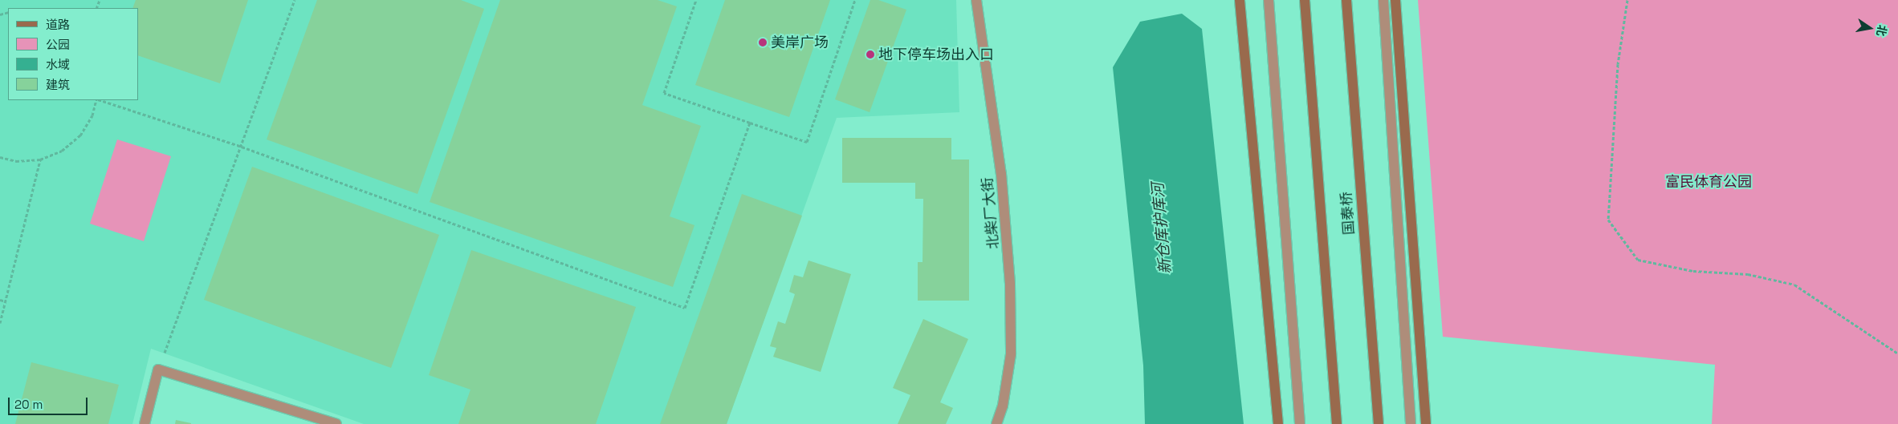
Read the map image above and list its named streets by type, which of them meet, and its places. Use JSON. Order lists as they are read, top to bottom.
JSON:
{
  "streets": {
    "street": ["北柴厂大街", "国泰桥"]
  },
  "water": ["新仓库护库河"],
  "parks": ["富民体育公园"],
  "places": ["美岸广场", "地下停车场出入口"],
  "legend": [
    "道路",
    "公园",
    "水域",
    "建筑"
  ],
  "scale_bar": "20 m",
  "north": "right"
}
